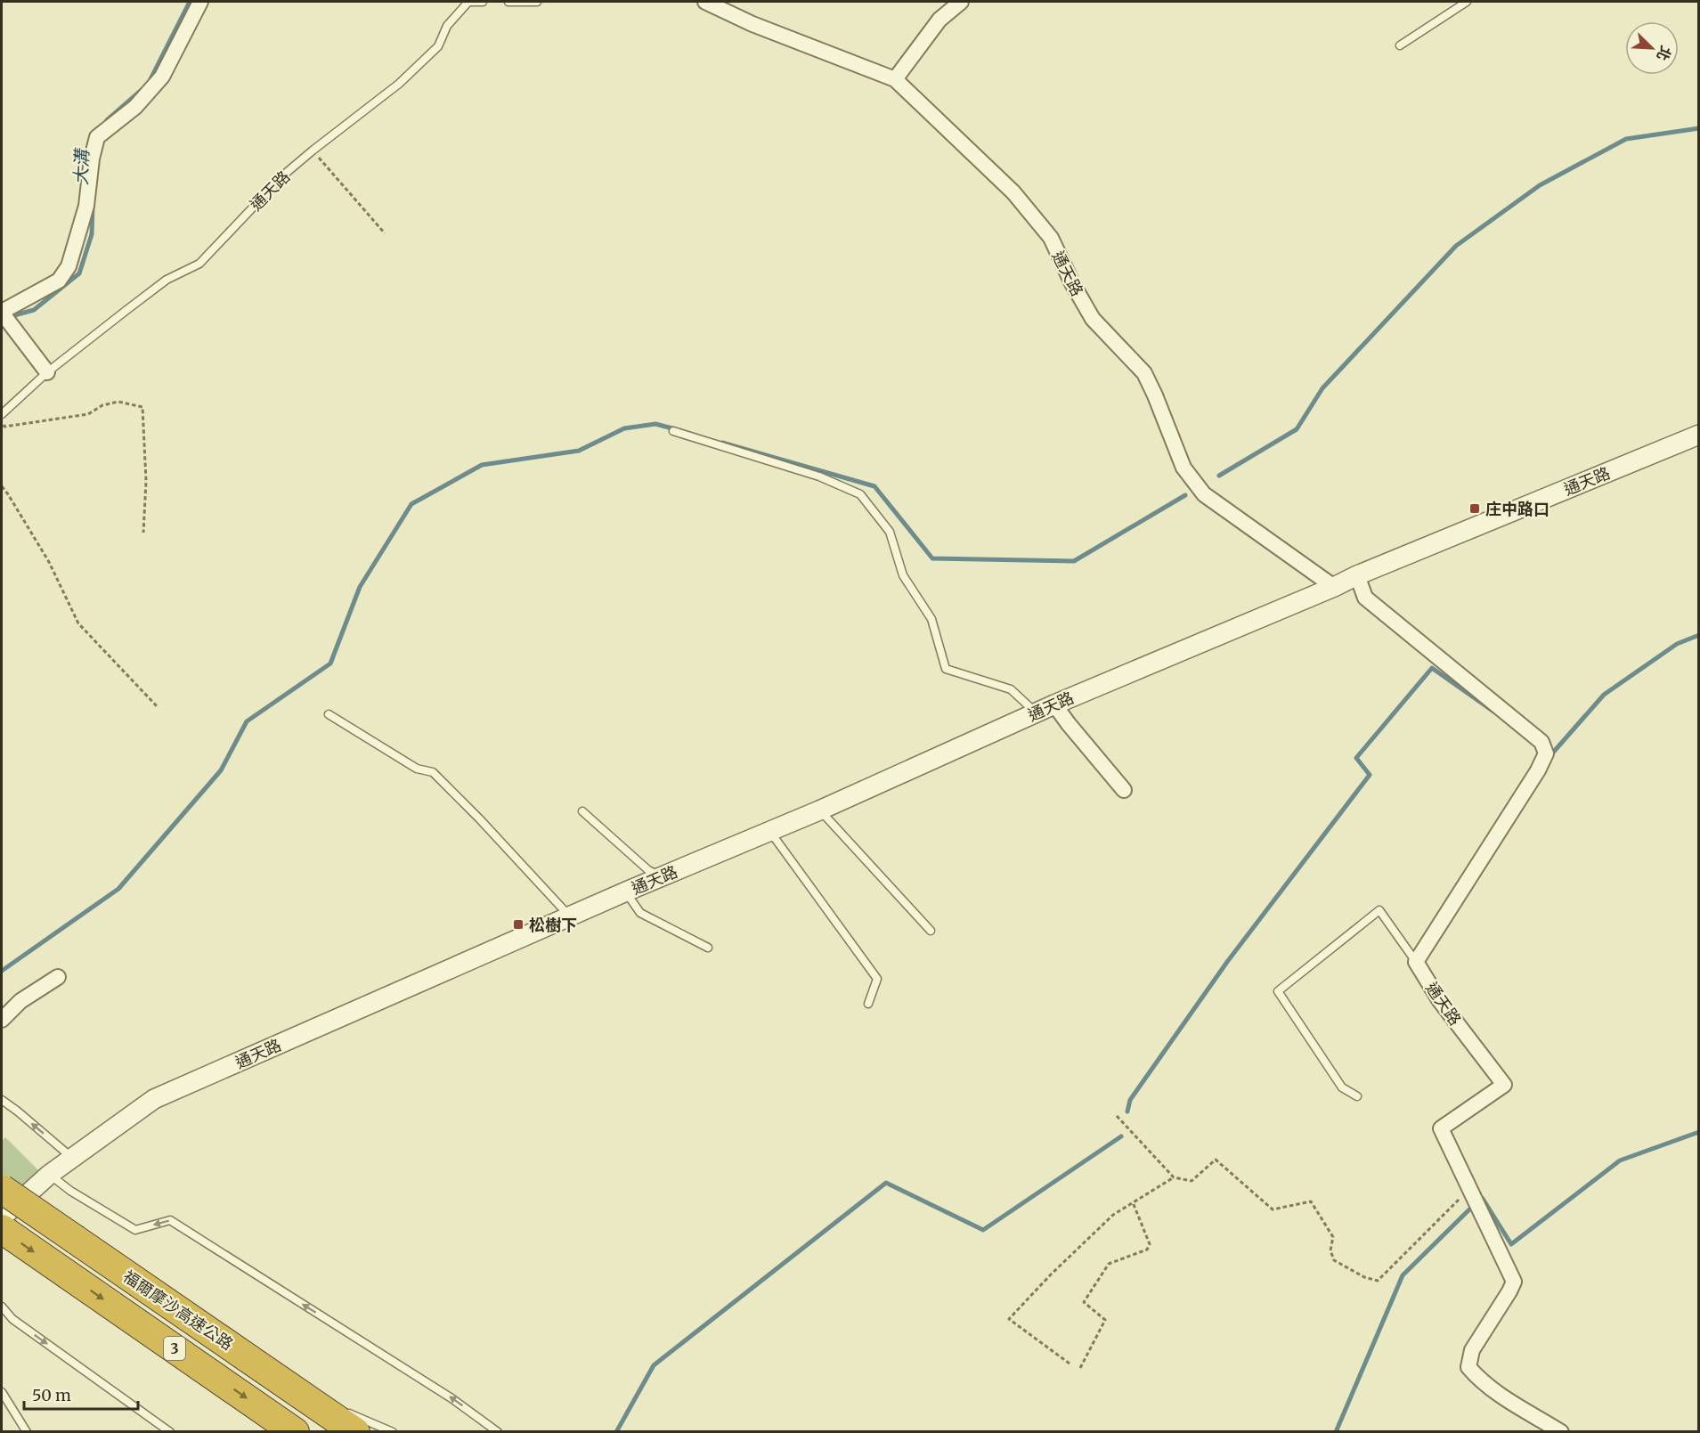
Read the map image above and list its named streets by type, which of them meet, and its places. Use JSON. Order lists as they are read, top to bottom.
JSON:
{
  "streets": {
    "highway": ["福爾摩沙高速公路", "3"],
    "street": ["通天路"]
  },
  "water": ["大溝"],
  "places": {
    "transit": ["庄中路口", "松樹下"]
  },
  "scale_bar": "50 m",
  "north": "bottom right"
}
